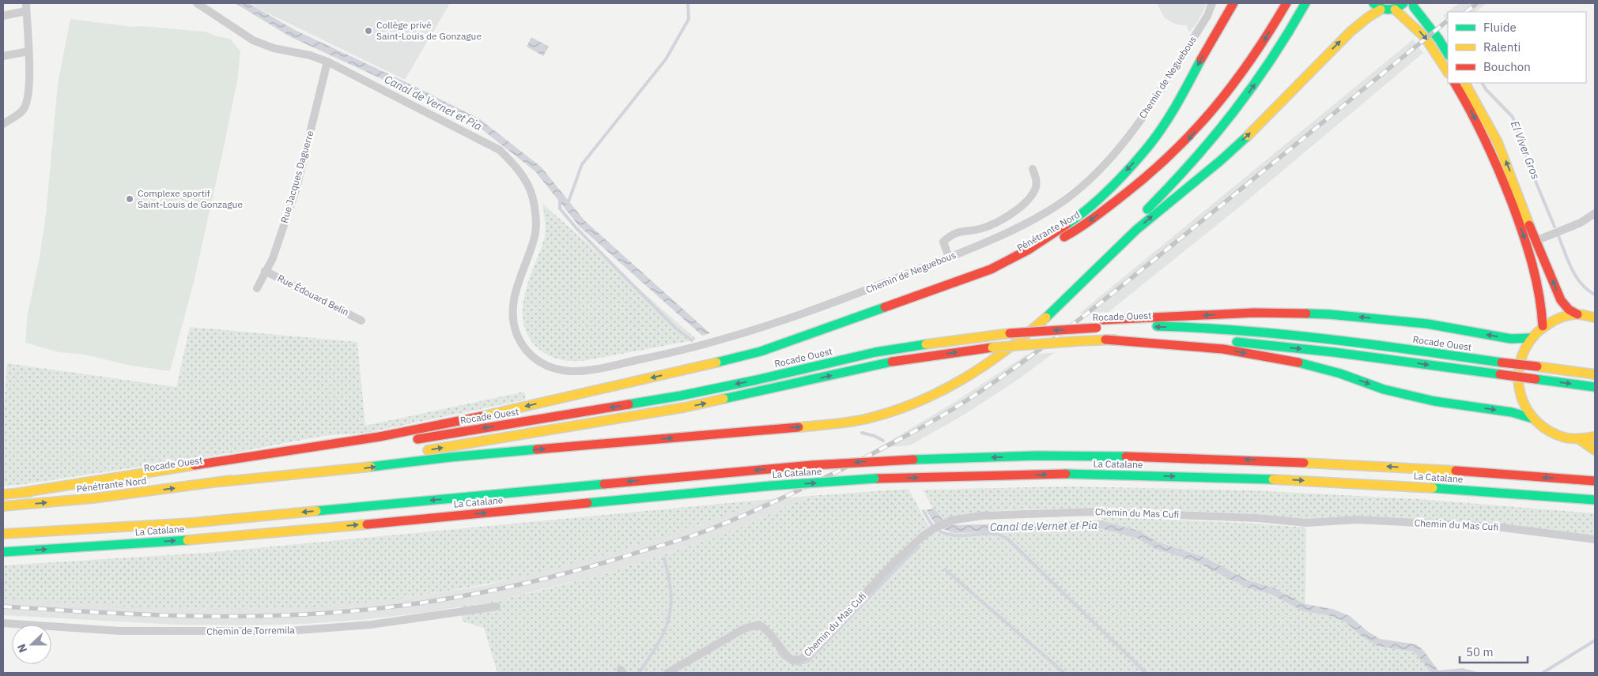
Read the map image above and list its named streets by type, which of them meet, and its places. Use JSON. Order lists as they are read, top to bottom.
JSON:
{
  "streets": {
    "main road": ["Pénétrante Nord", "Rocade Ouest", "La Catalane"],
    "street": [
      "Chemin de Neguebous",
      "Rue Jacques Daguerre",
      "Rue Édouard Belin",
      "Chemin du Mas Cufi",
      "Chemin de Torremila"
    ]
  },
  "crossings": [
    ["Chemin de Neguebous", "Rue Jacques Daguerre"],
    ["Rue Jacques Daguerre", "Rue Édouard Belin"]
  ],
  "water": ["Canal de Vernet et Pia", "El Viver Gros"],
  "places": ["Collège privé Saint-Louis de Gonzague", "Complexe sportif Saint-Louis de Gonzague"],
  "legend": ["Fluide", "Ralenti", "Bouchon"],
  "scale_bar": "50 m",
  "north": "left"
}
